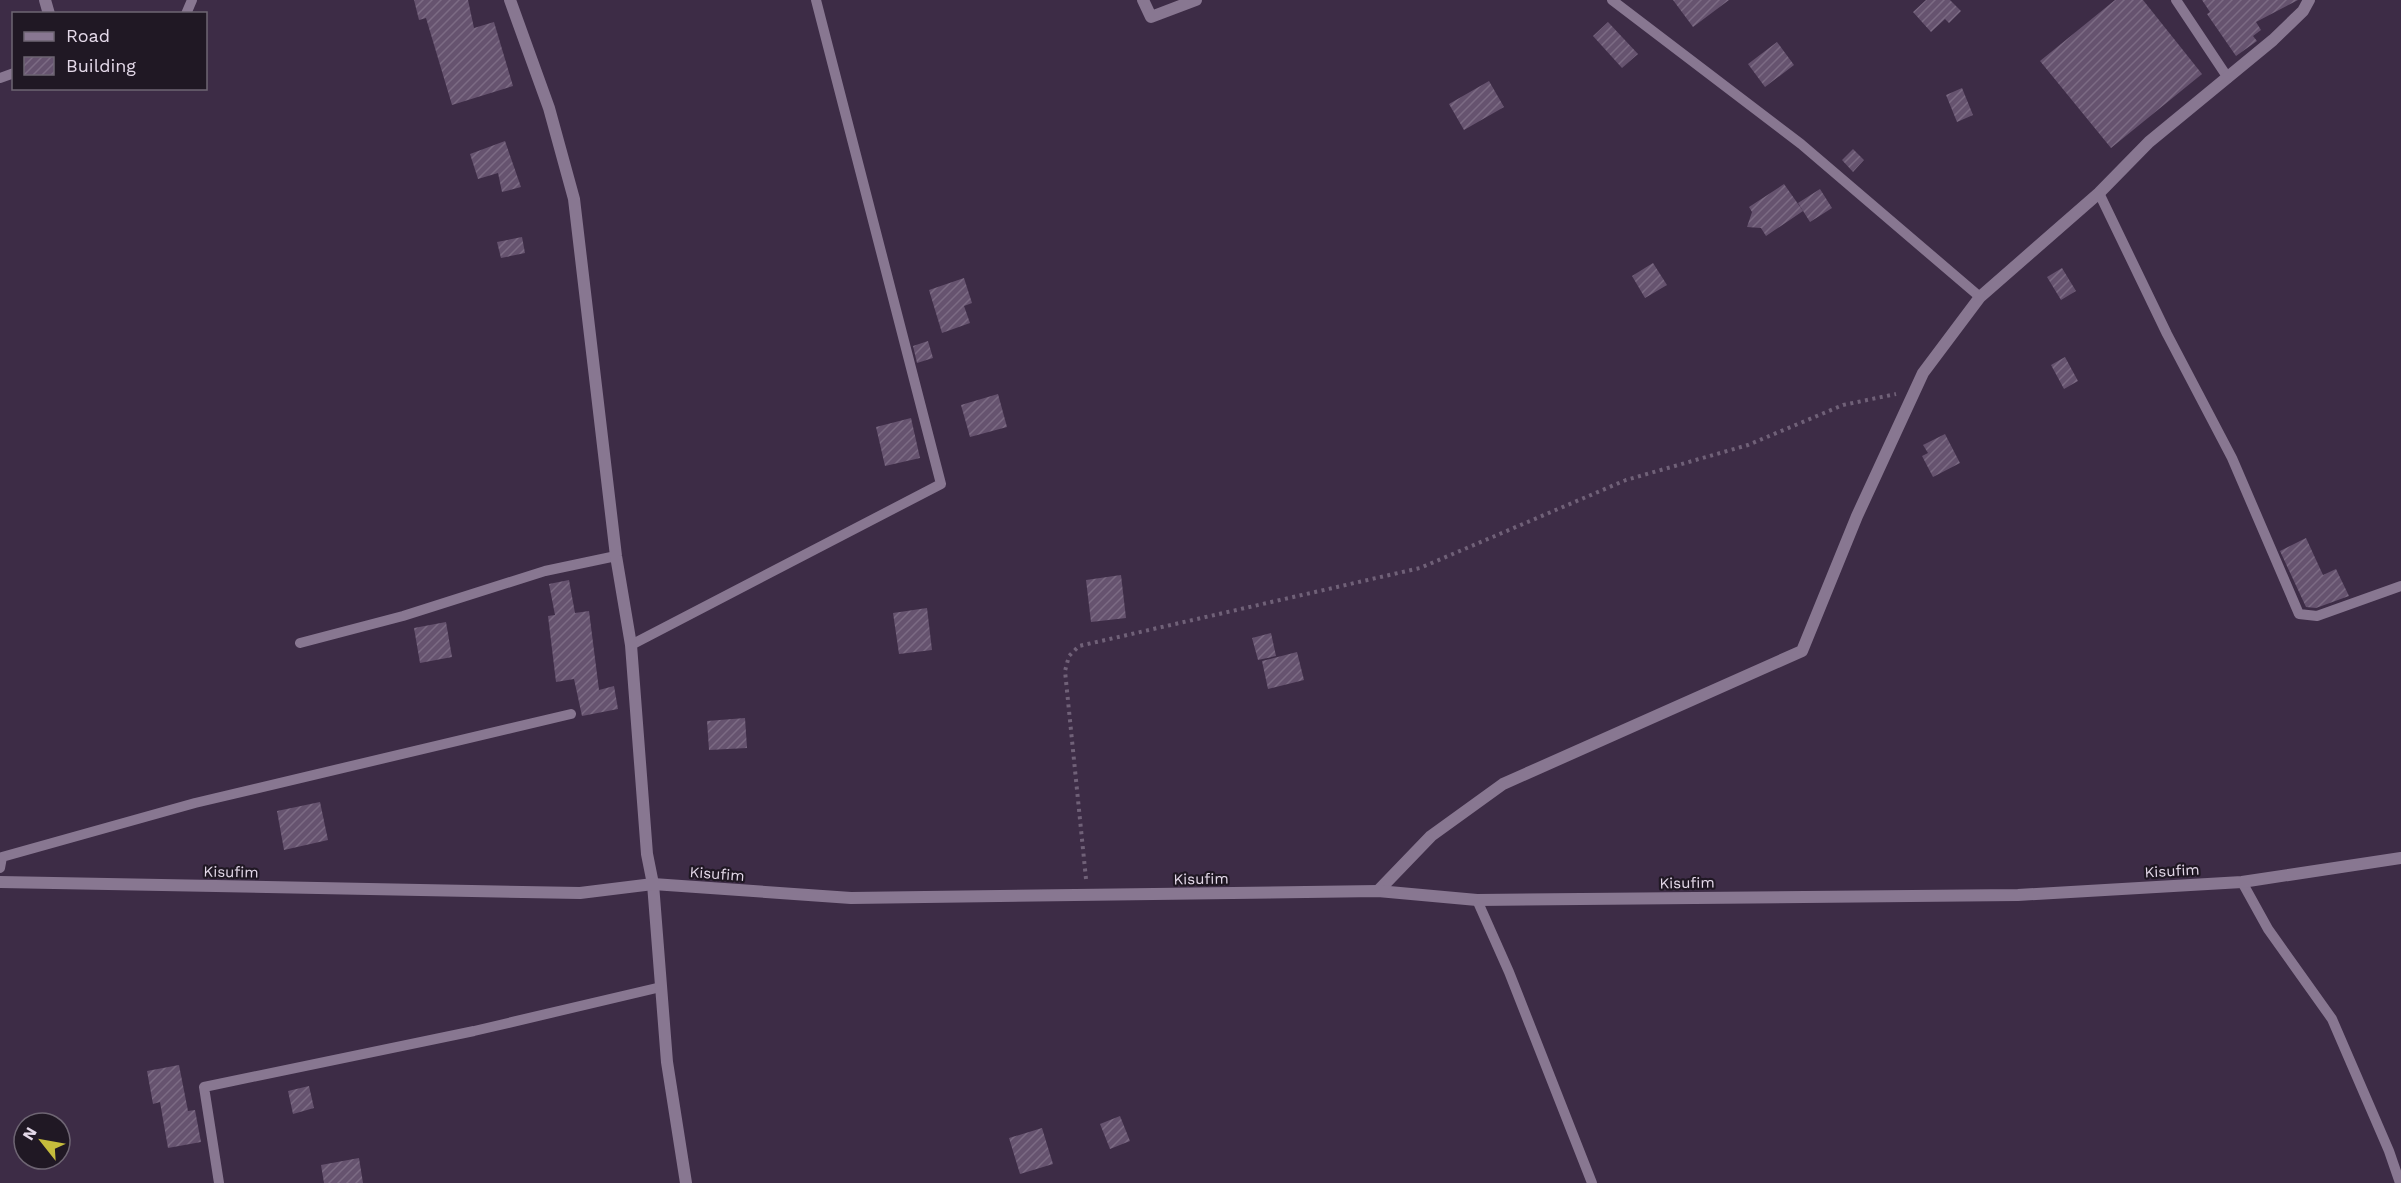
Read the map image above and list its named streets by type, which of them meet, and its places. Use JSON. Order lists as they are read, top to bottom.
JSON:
{
  "streets": {
    "street": ["Kisufim"]
  },
  "legend": ["Road", "Building"],
  "north": "top left"
}
